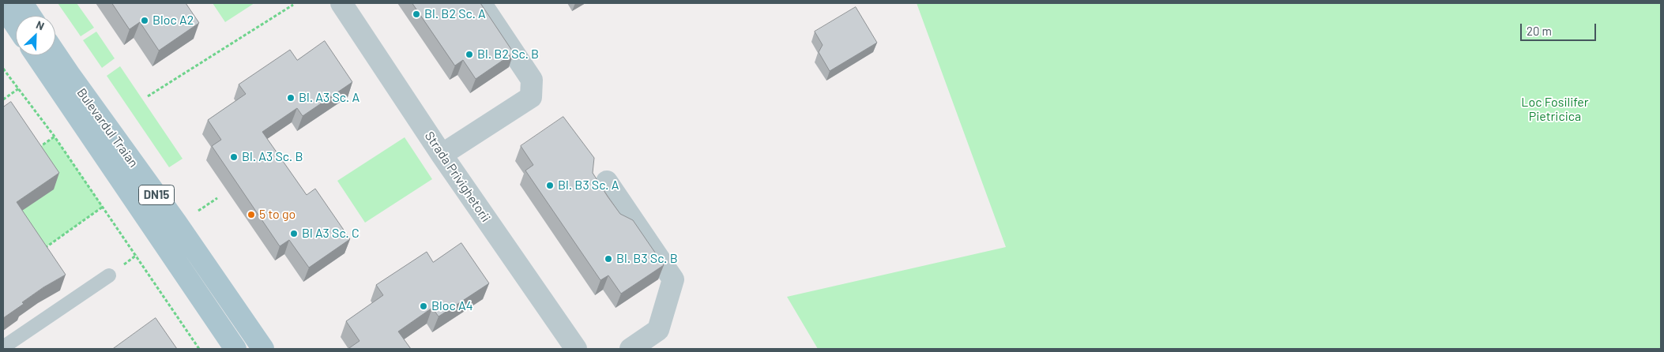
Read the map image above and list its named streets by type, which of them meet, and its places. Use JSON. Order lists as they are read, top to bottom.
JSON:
{
  "streets": {
    "main road": ["Bulevardul Traian", "DN15"],
    "street": ["Strada Privighetorii"]
  },
  "parks": ["Loc Fosilifer Pietricica"],
  "places": [
    "Bl. B2 Sc. A",
    "Bloc A2",
    "Bl. B2 Sc. B",
    "Bl. A3 Sc. A",
    "Bl. A3 Sc. B",
    "Bl. B3 Sc. A",
    "5 to go",
    "Bl A3 Sc. C",
    "Bl. B3 Sc. B",
    "Bloc A4"
  ],
  "scale_bar": "20 m",
  "north": "top right"
}
